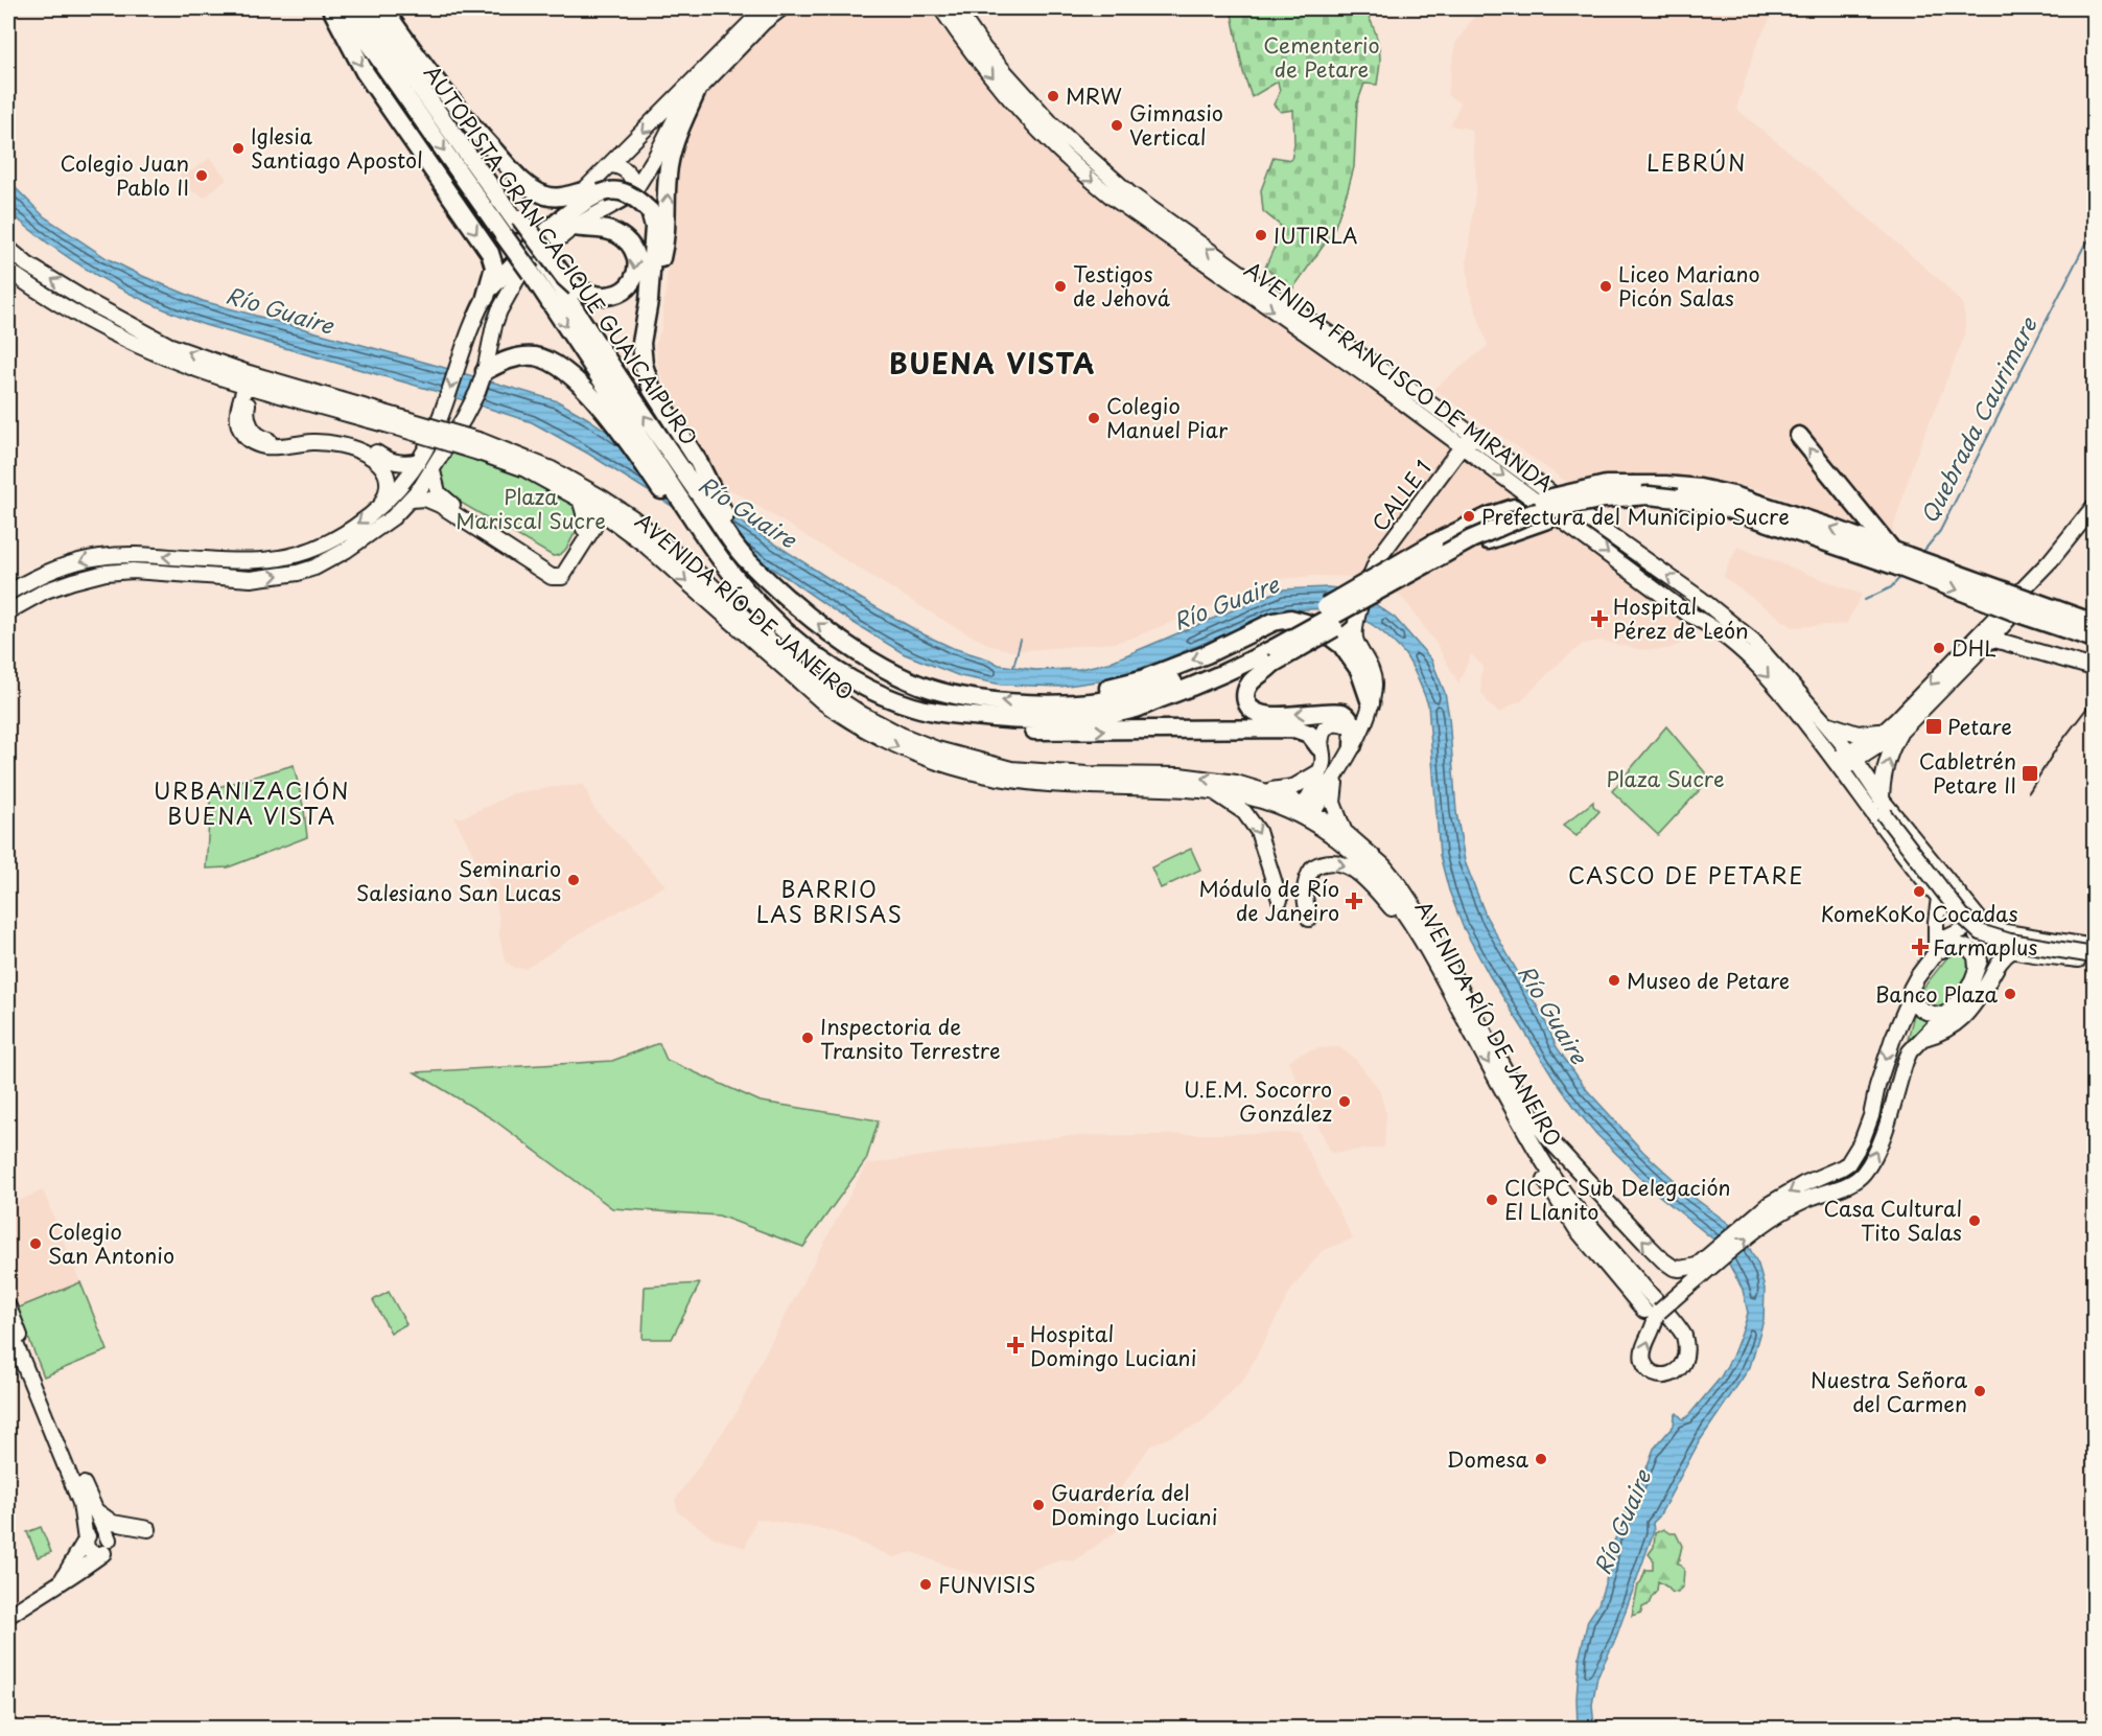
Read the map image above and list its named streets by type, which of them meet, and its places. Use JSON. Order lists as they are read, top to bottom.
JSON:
{
  "streets": {
    "highway": ["AUTOPISTA GRAN CACIQUE GUAICAIPURO"],
    "street": ["AVENIDA FRANCISCO DE MIRANDA", "CALLE 1", "AVENIDA RÍO DE JANEIRO"]
  },
  "crossings": [
    ["AVENIDA FRANCISCO DE MIRANDA", "CALLE 1"]
  ],
  "districts": [
    "LEBRÚN",
    "BUENA VISTA",
    "URBANIZACIÓN BUENA VISTA",
    "CASCO DE PETARE",
    "BARRIO LAS BRISAS"
  ],
  "water": ["Río Guaire", "Quebrada Caurimare"],
  "parks": ["Cementerio de Petare", "Plaza Mariscal Sucre", "Plaza Sucre"],
  "places": {
    "other": [
      "MRW",
      "Gimnasio Vertical",
      "Iglesia Santiago Apostol",
      "Colegio Juan Pablo II",
      "IUTIRLA",
      "Testigos de Jehová",
      "Liceo Mariano Picón Salas",
      "Colegio Manuel Piar",
      "Prefectura del Municipio Sucre",
      "DHL",
      "Seminario Salesiano San Lucas",
      "KomeKoKo Cocadas",
      "Museo de Petare",
      "Banco Plaza",
      "Inspectoria de Transito Terrestre",
      "U.E.M. Socorro González",
      "CICPC Sub Delegación El Llanito",
      "Casa Cultural Tito Salas",
      "Colegio San Antonio",
      "Nuestra Señora del Carmen",
      "Domesa",
      "Guardería del Domingo Luciani",
      "FUNVISIS"
    ],
    "health": [
      "Hospital Pérez de León",
      "Módulo de Río de Janeiro",
      "Farmaplus",
      "Hospital Domingo Luciani"
    ],
    "transit": ["Petare", "Cabletrén Petare II"]
  }
}
